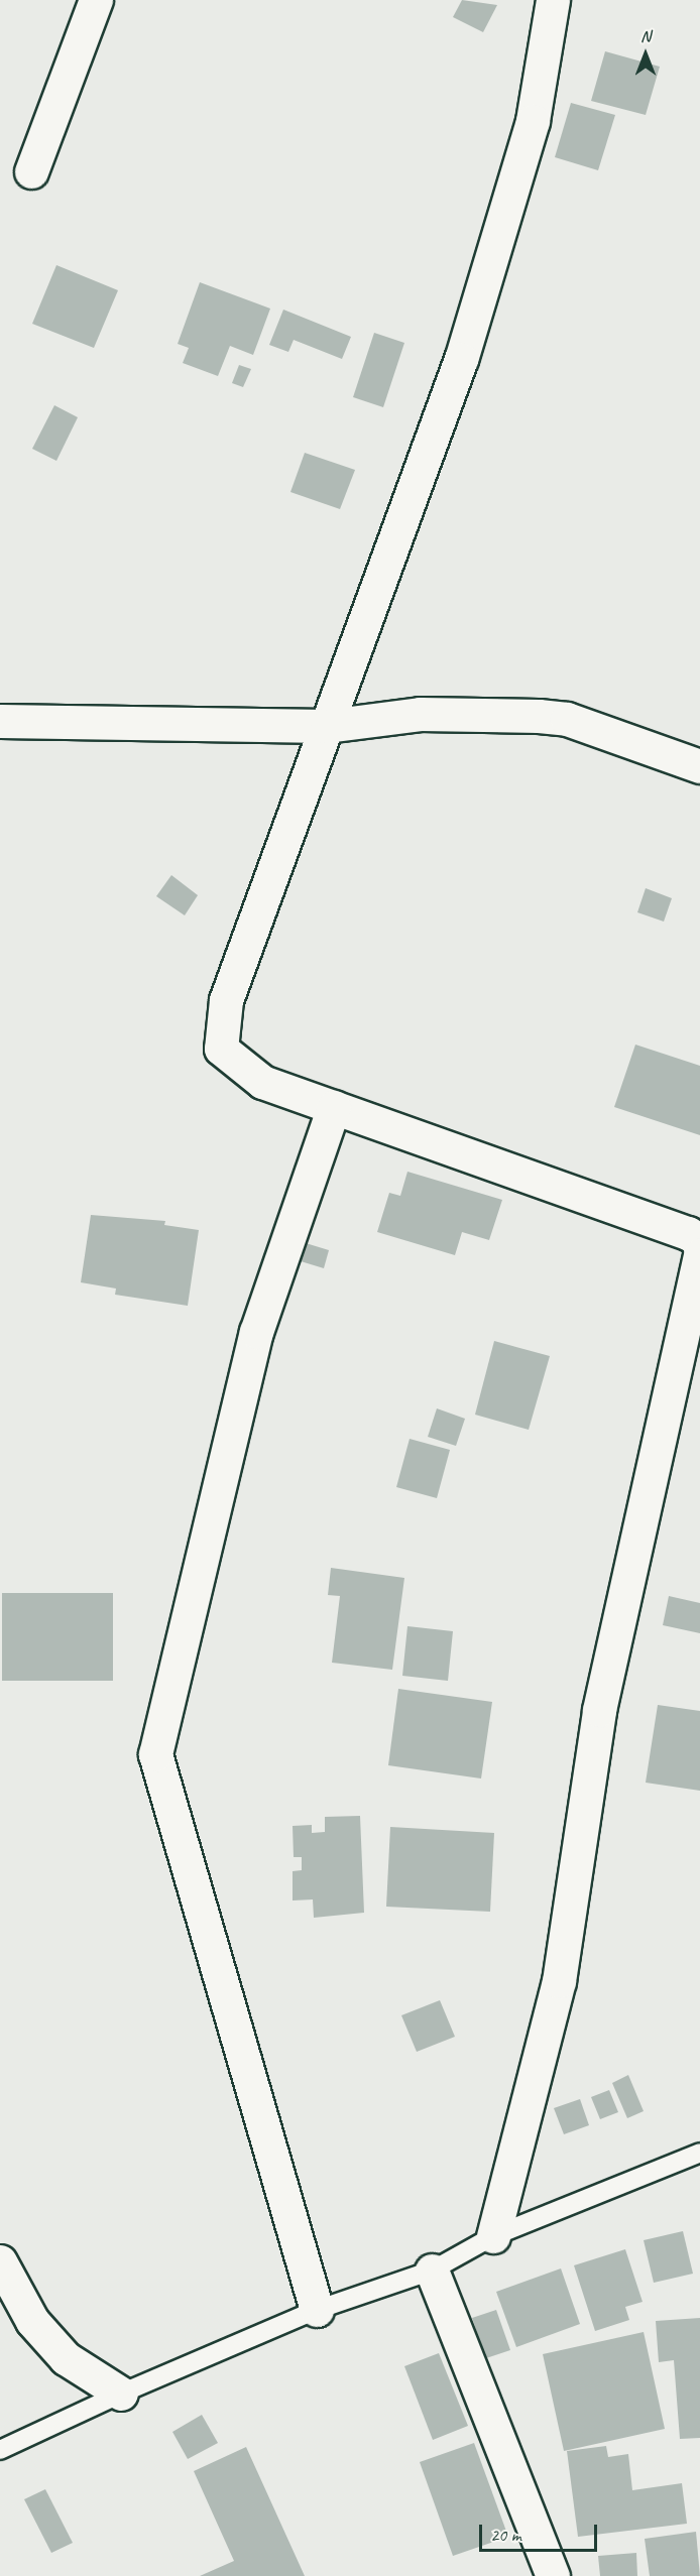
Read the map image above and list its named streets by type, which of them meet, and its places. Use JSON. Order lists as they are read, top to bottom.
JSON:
{
  "scale_bar": "20 m",
  "north": "top"
}
